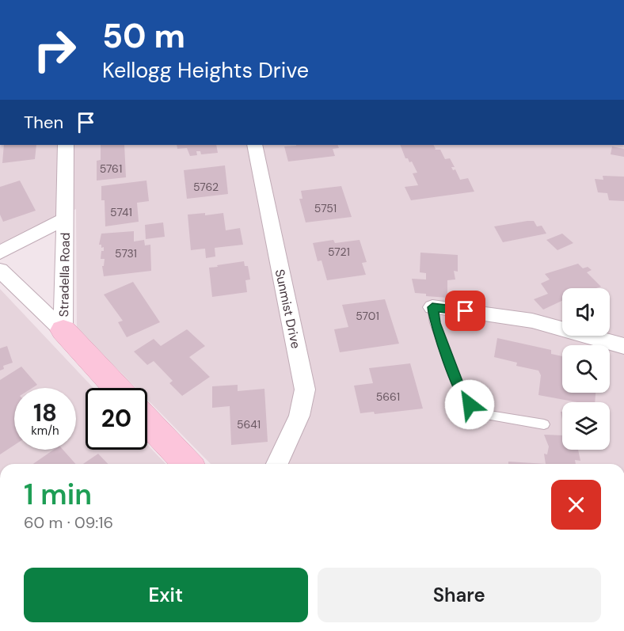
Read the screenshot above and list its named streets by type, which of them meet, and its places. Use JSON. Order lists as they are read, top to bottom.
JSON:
{
  "streets": {
    "street": ["Stradella Road", "Sunmist Drive"]
  },
  "house_numbers": [
    "5761",
    "5762",
    "5751",
    "5741",
    "5721",
    "5731",
    "5701",
    "5661",
    "5641"
  ],
  "page": {
    "turn": ["50 m", "Kellogg Heights Drive"],
    "then": "Then",
    "speed": "18 km/h",
    "limit": "20",
    "heading": ["1 min", "60 m · 09:16"],
    "buttons": ["Exit", "Share"]
  }
}
